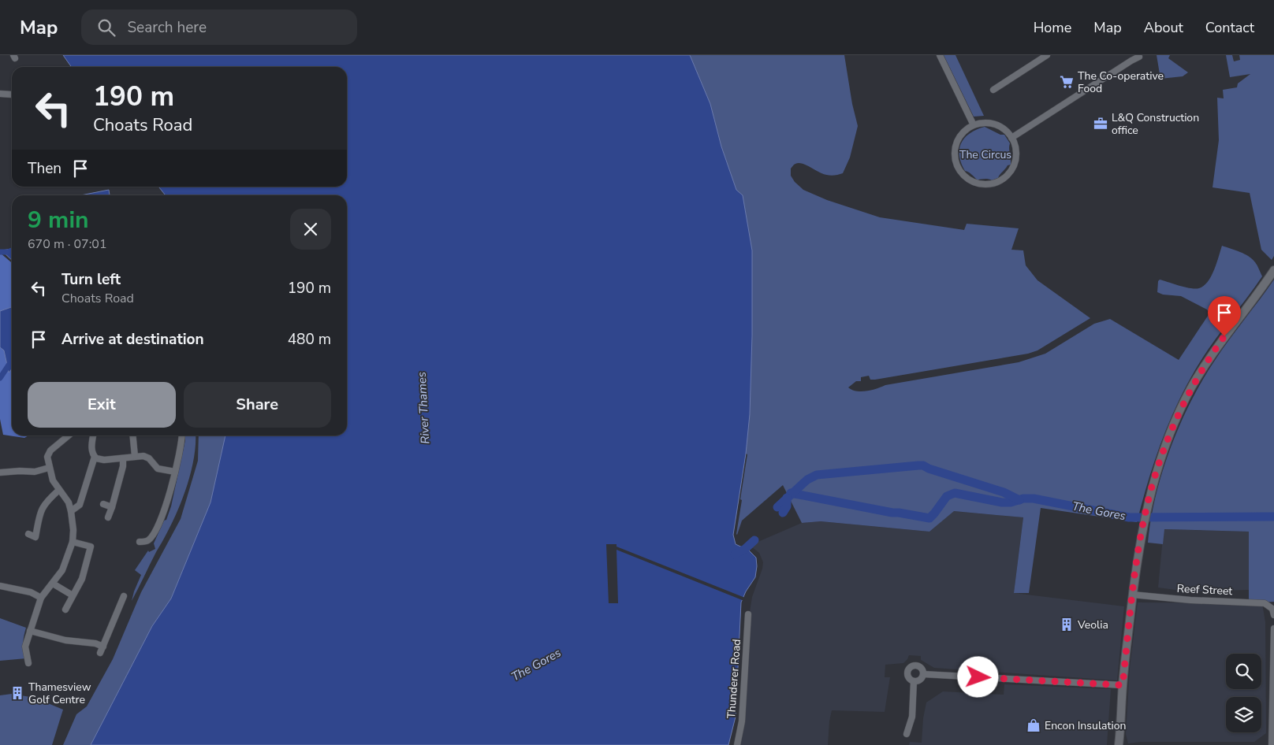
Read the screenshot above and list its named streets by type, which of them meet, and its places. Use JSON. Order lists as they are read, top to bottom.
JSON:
{
  "streets": {
    "street": ["Reef Street", "Thunderer Road"]
  },
  "water": ["River Thames", "The Gores"],
  "parks": ["The Circus"],
  "places": {
    "supermarket": ["The Co-operative Food"],
    "office": ["L&Q Construction office"],
    "building": ["Veolia", "Thamesview Golf Centre"],
    "shop": ["Encon Insulation"]
  },
  "page": {
    "header": "Map",
    "search": "Search here",
    "nav": [
      "Home",
      "Map",
      "About",
      "Contact"
    ],
    "turn": ["190 m", "Choats Road"],
    "then": "Then",
    "heading": ["9 min", "670 m · 07:01"],
    "list": [
      {
        "name": "Turn left",
        "note": "Choats Road",
        "value": "190 m"
      },
      {
        "name": "Arrive at destination",
        "value": "480 m"
      }
    ],
    "buttons": ["Exit", "Share"]
  }
}
